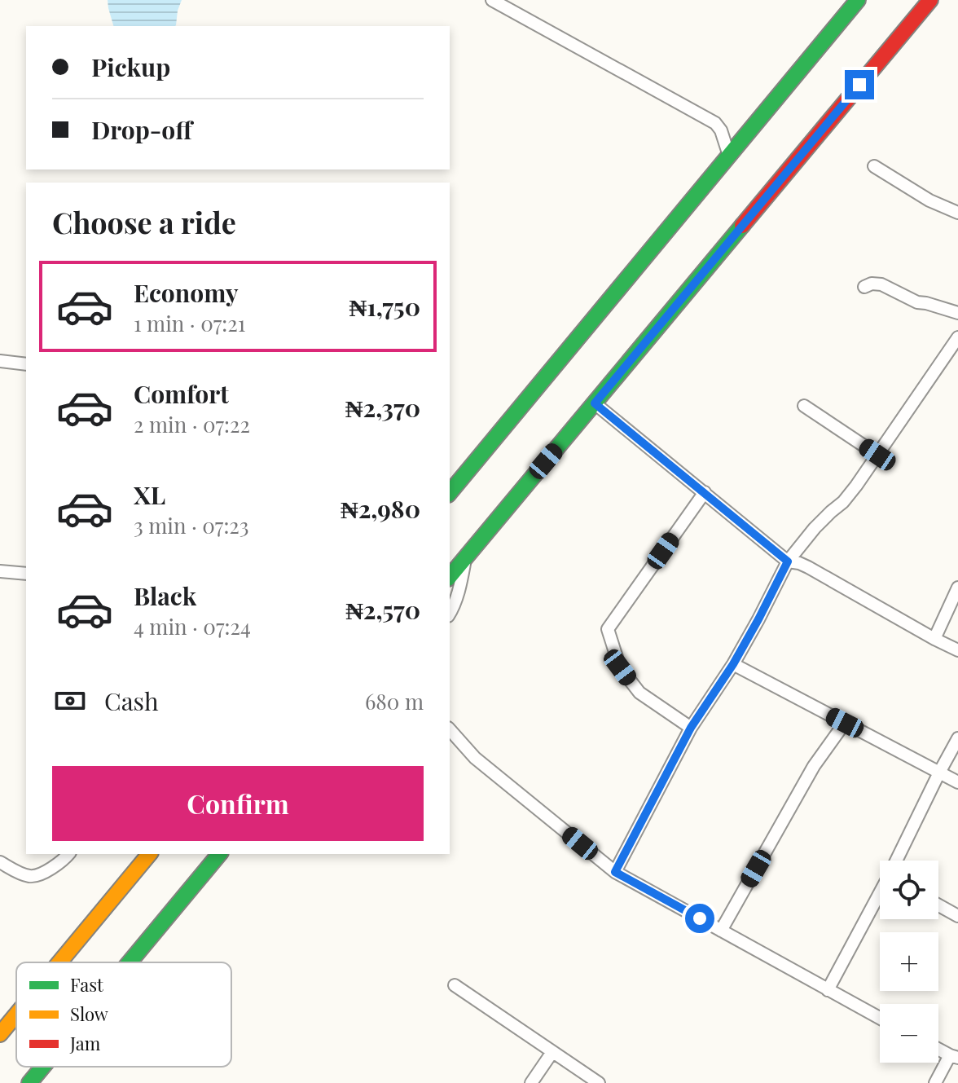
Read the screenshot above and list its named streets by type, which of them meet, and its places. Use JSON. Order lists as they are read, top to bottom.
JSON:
{
  "legend": ["Fast", "Slow", "Jam"],
  "page": {
    "banner": ["Pickup", "Drop-off"],
    "heading": "Choose a ride",
    "list": [
      {
        "name": "Economy",
        "note": "1 min · 07:21",
        "value": "₦1,750"
      },
      {
        "name": "Comfort",
        "note": "2 min · 07:22",
        "value": "₦2,370"
      },
      {
        "name": "XL",
        "note": "3 min · 07:23",
        "value": "₦2,980"
      },
      {
        "name": "Black",
        "note": "4 min · 07:24",
        "value": "₦2,570"
      }
    ],
    "pay": ["Cash", "680 m"],
    "buttons": "Confirm",
    "map_buttons": ["+", "−"]
  }
}
